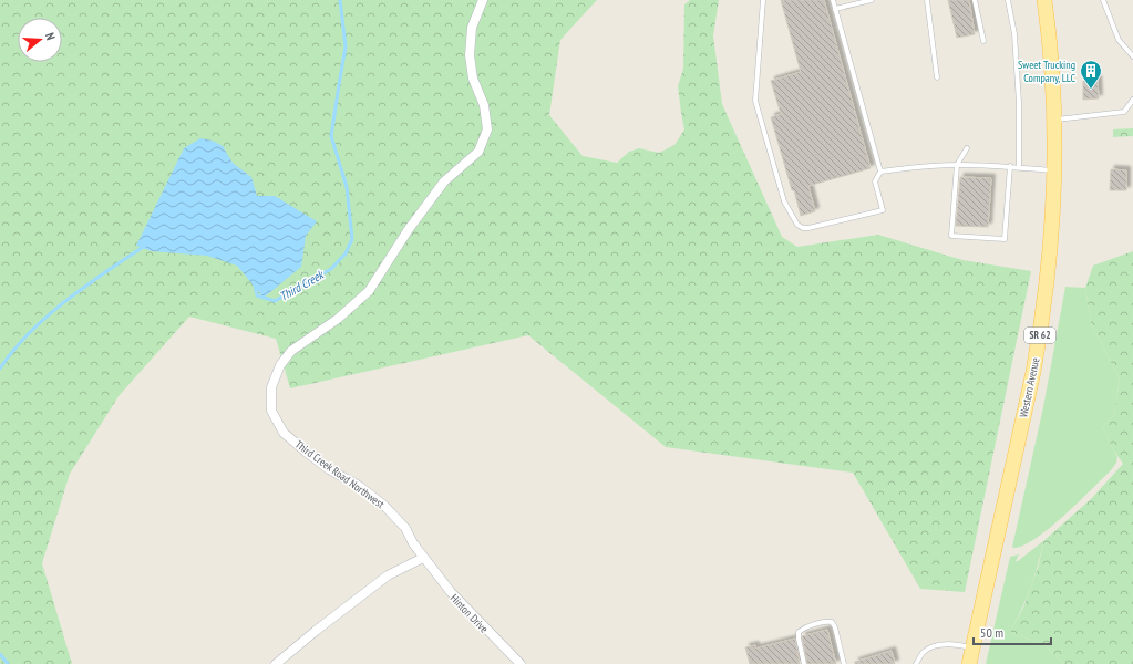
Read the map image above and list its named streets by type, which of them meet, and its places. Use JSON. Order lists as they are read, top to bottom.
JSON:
{
  "streets": {
    "main road": ["SR 62", "Western Avenue"],
    "street": ["Third Creek Road Northwest", "Hinton Drive"]
  },
  "crossings": [
    ["Third Creek Road Northwest", "Hinton Drive"]
  ],
  "water": ["Third Creek"],
  "places": {
    "building": ["Sweet Trucking Company, LLC"]
  },
  "scale_bar": "50 m",
  "north": "right"
}
